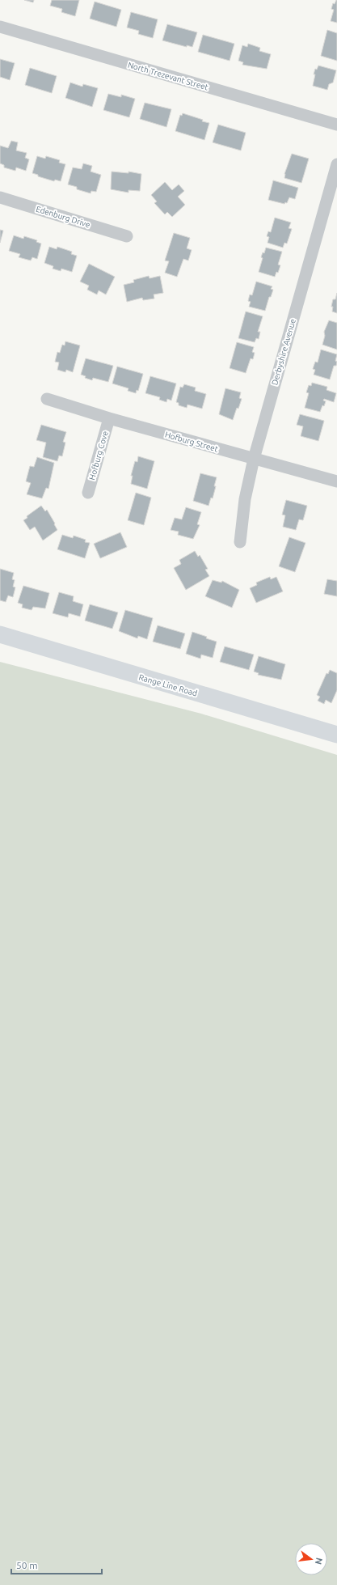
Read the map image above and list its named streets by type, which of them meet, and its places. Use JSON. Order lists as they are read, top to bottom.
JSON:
{
  "streets": {
    "street": [
      "North Trezevant Street",
      "Edenburg Drive",
      "Derbyshire Avenue",
      "Hofburg Street",
      "Hofburg Cove",
      "Range Line Road"
    ]
  },
  "crossings": [
    ["Derbyshire Avenue", "Hofburg Street"],
    ["Hofburg Street", "Hofburg Cove"]
  ],
  "scale_bar": "50 m",
  "north": "right"
}
